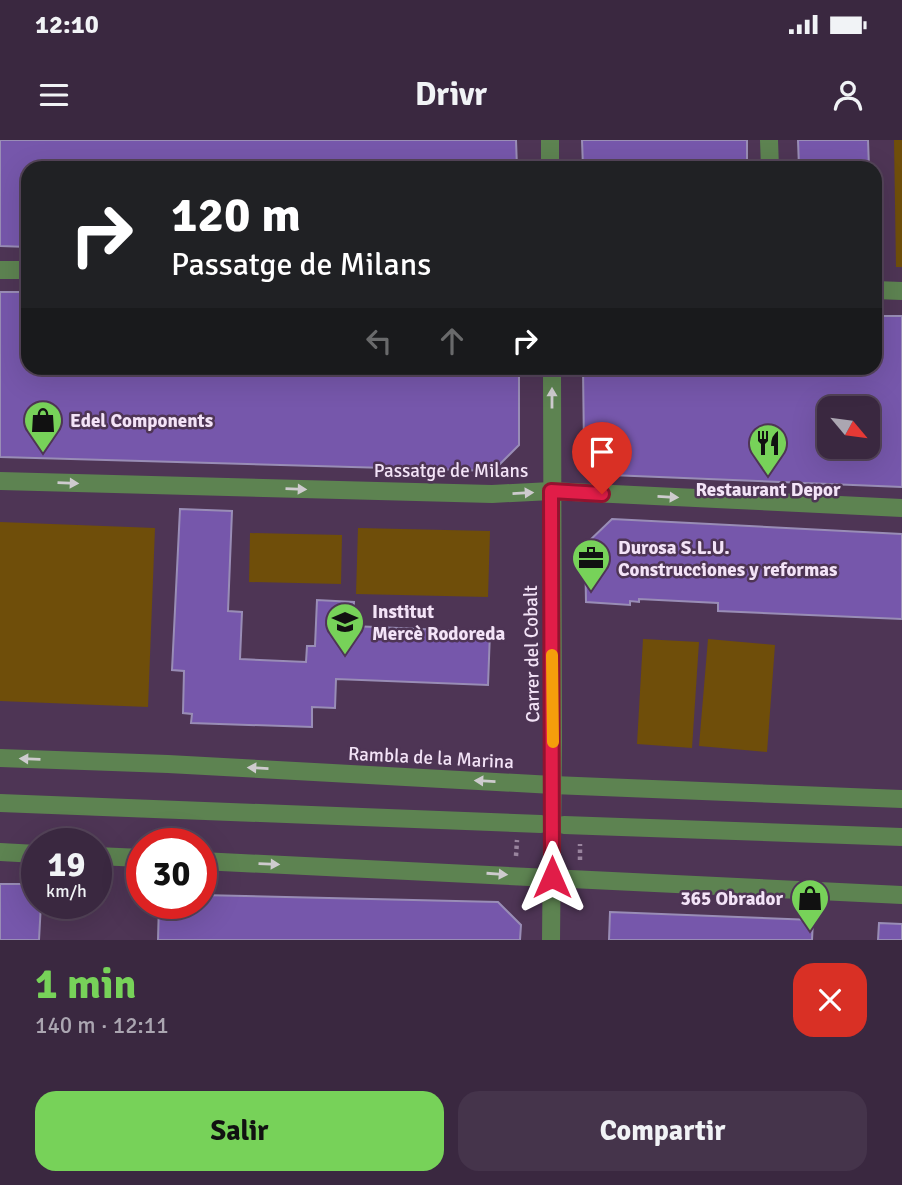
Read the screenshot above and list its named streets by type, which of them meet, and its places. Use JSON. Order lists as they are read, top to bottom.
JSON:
{
  "streets": {
    "street": ["Passatge de Milans", "Carrer del Cobalt", "Rambla de la Marina"]
  },
  "crossings": [
    ["Passatge de Milans", "Carrer del Cobalt"],
    ["Carrer del Cobalt", "Rambla de la Marina"]
  ],
  "one_way": ["Passatge de Milans"],
  "places": {
    "shop": ["Edel Components", "365 Obrador"],
    "restaurant": ["Restaurant Depor"],
    "office": ["Durosa S.L.U. Construcciones y reformas"],
    "school or university": ["Institut Mercè Rodoreda"]
  },
  "north": "bottom right",
  "page": {
    "status": "12:10",
    "header": "Drivr",
    "turn": ["120 m", "Passatge de Milans"],
    "speed": "19 km/h",
    "limit": "30",
    "heading": ["1 min", "140 m · 12:11"],
    "buttons": ["Salir", "Compartir"]
  }
}
